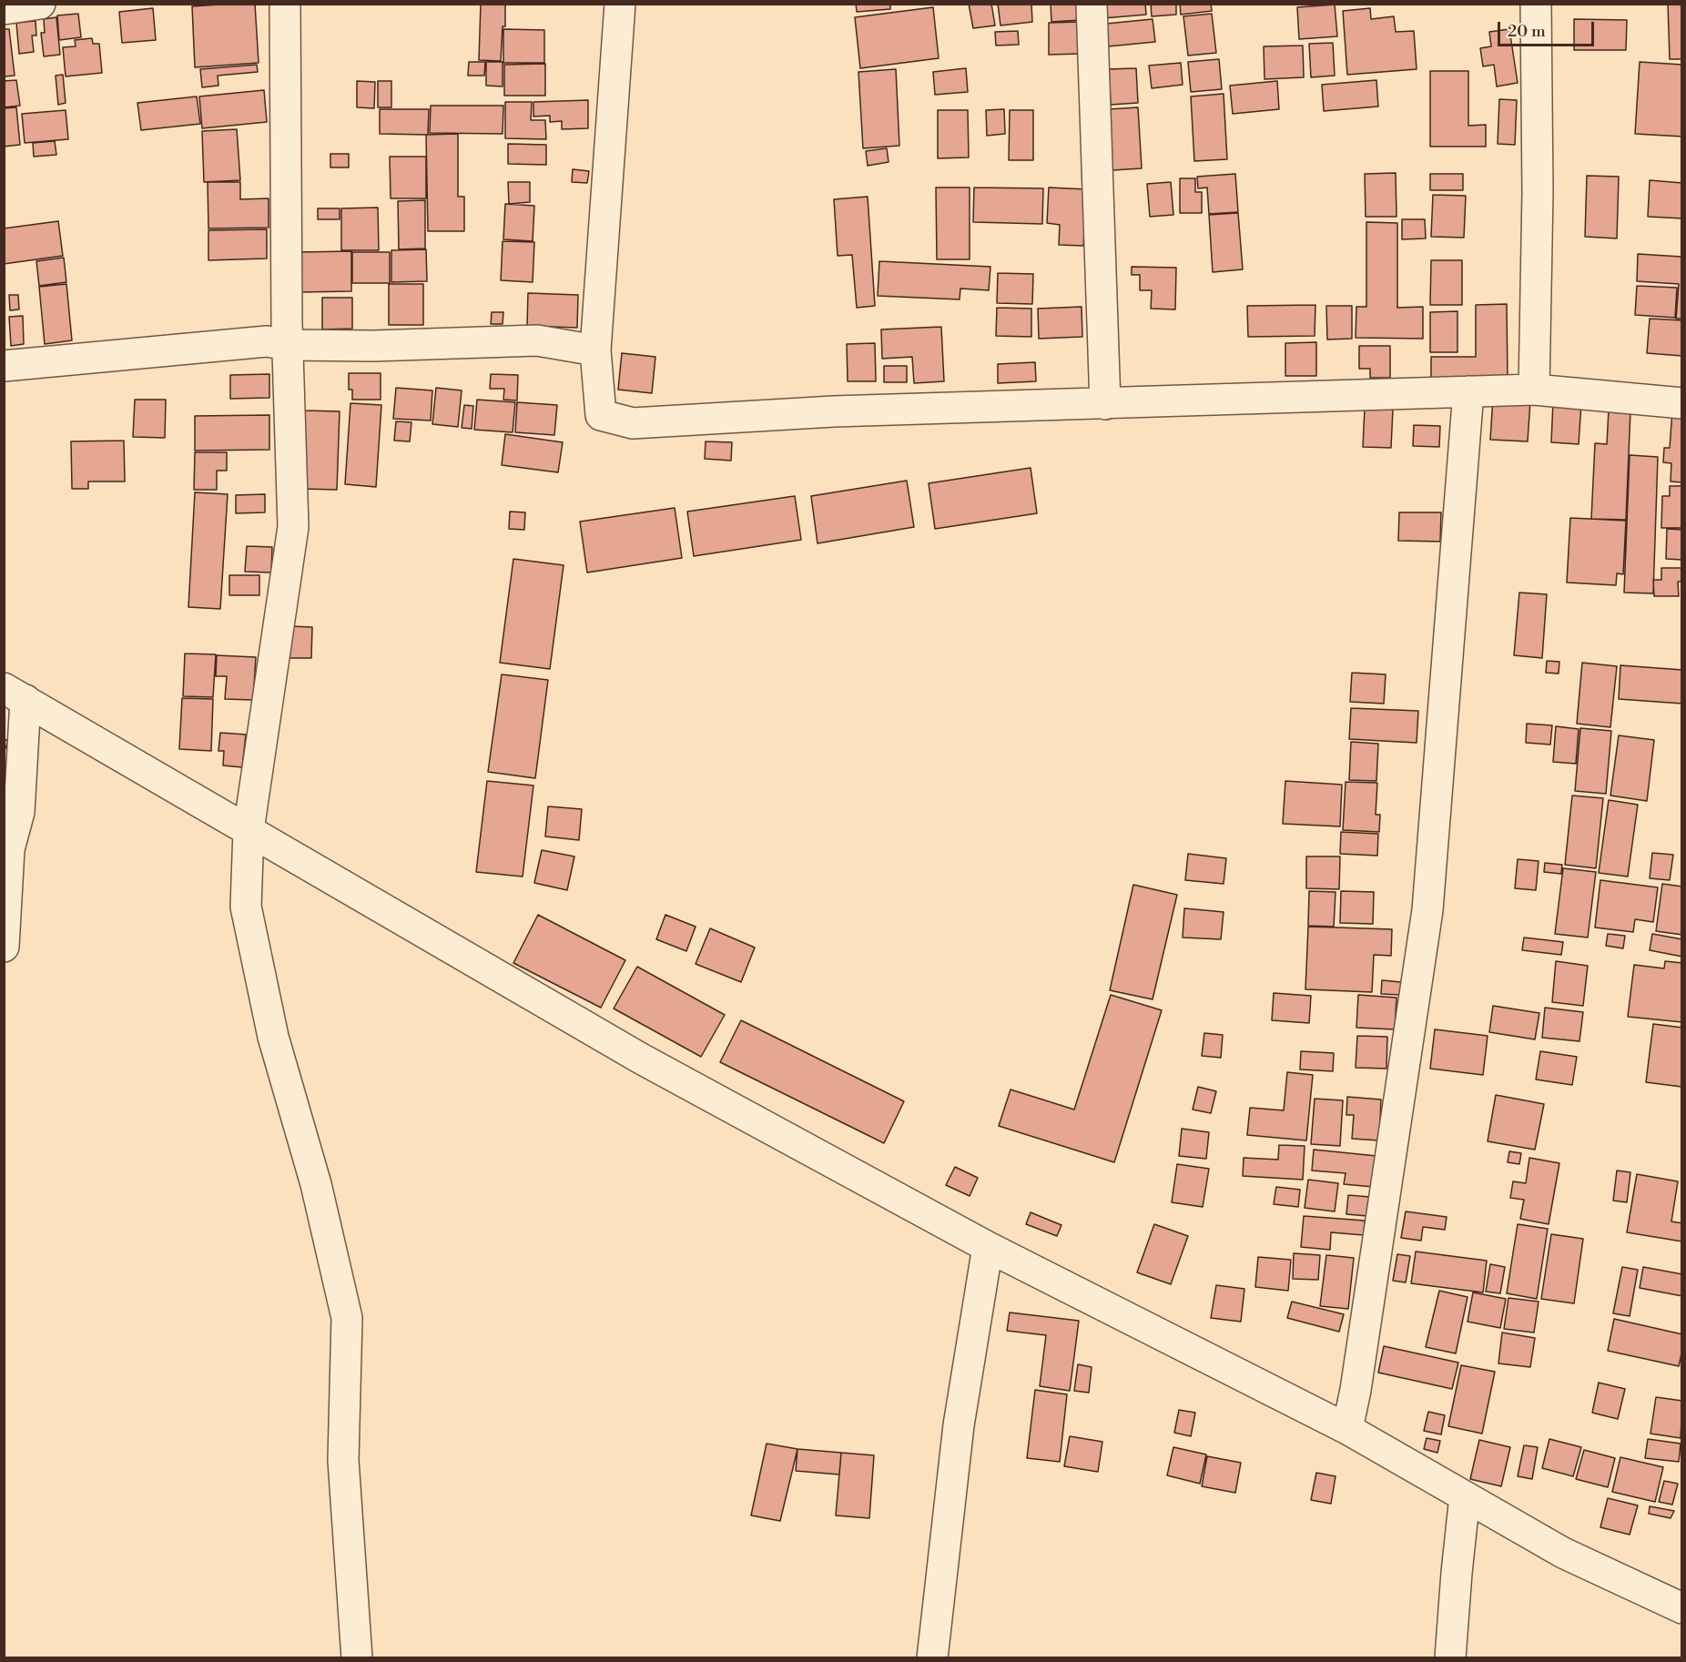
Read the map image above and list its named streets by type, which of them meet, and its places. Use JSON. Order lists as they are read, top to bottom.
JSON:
{
  "scale_bar": "20 m"
}
